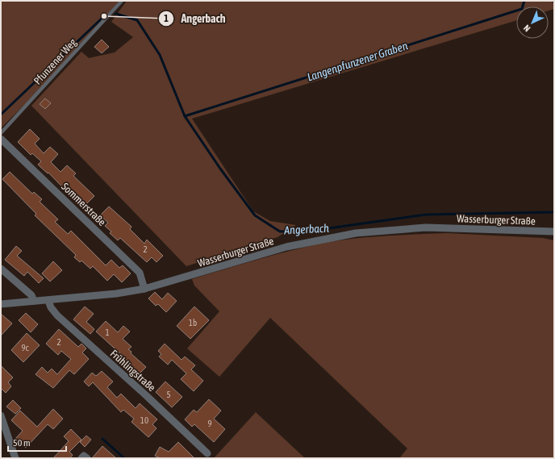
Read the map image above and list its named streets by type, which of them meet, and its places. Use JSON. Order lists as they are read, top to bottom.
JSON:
{
  "streets": {
    "street": ["Sommerstraße", "Wasserburger Straße", "Frühlingstraße"],
    "lane": ["Pfunzener Weg"]
  },
  "crossings": [
    ["Sommerstraße", "Wasserburger Straße"],
    ["Wasserburger Straße", "Frühlingstraße"]
  ],
  "water": ["Langenpfunzener Graben", "Angerbach"],
  "places": ["Angerbach"],
  "house_numbers": [
    "2",
    "1b",
    "1",
    "2",
    "9c",
    "5",
    "10",
    "9"
  ],
  "scale_bar": "50 m",
  "north": "bottom left"
}
